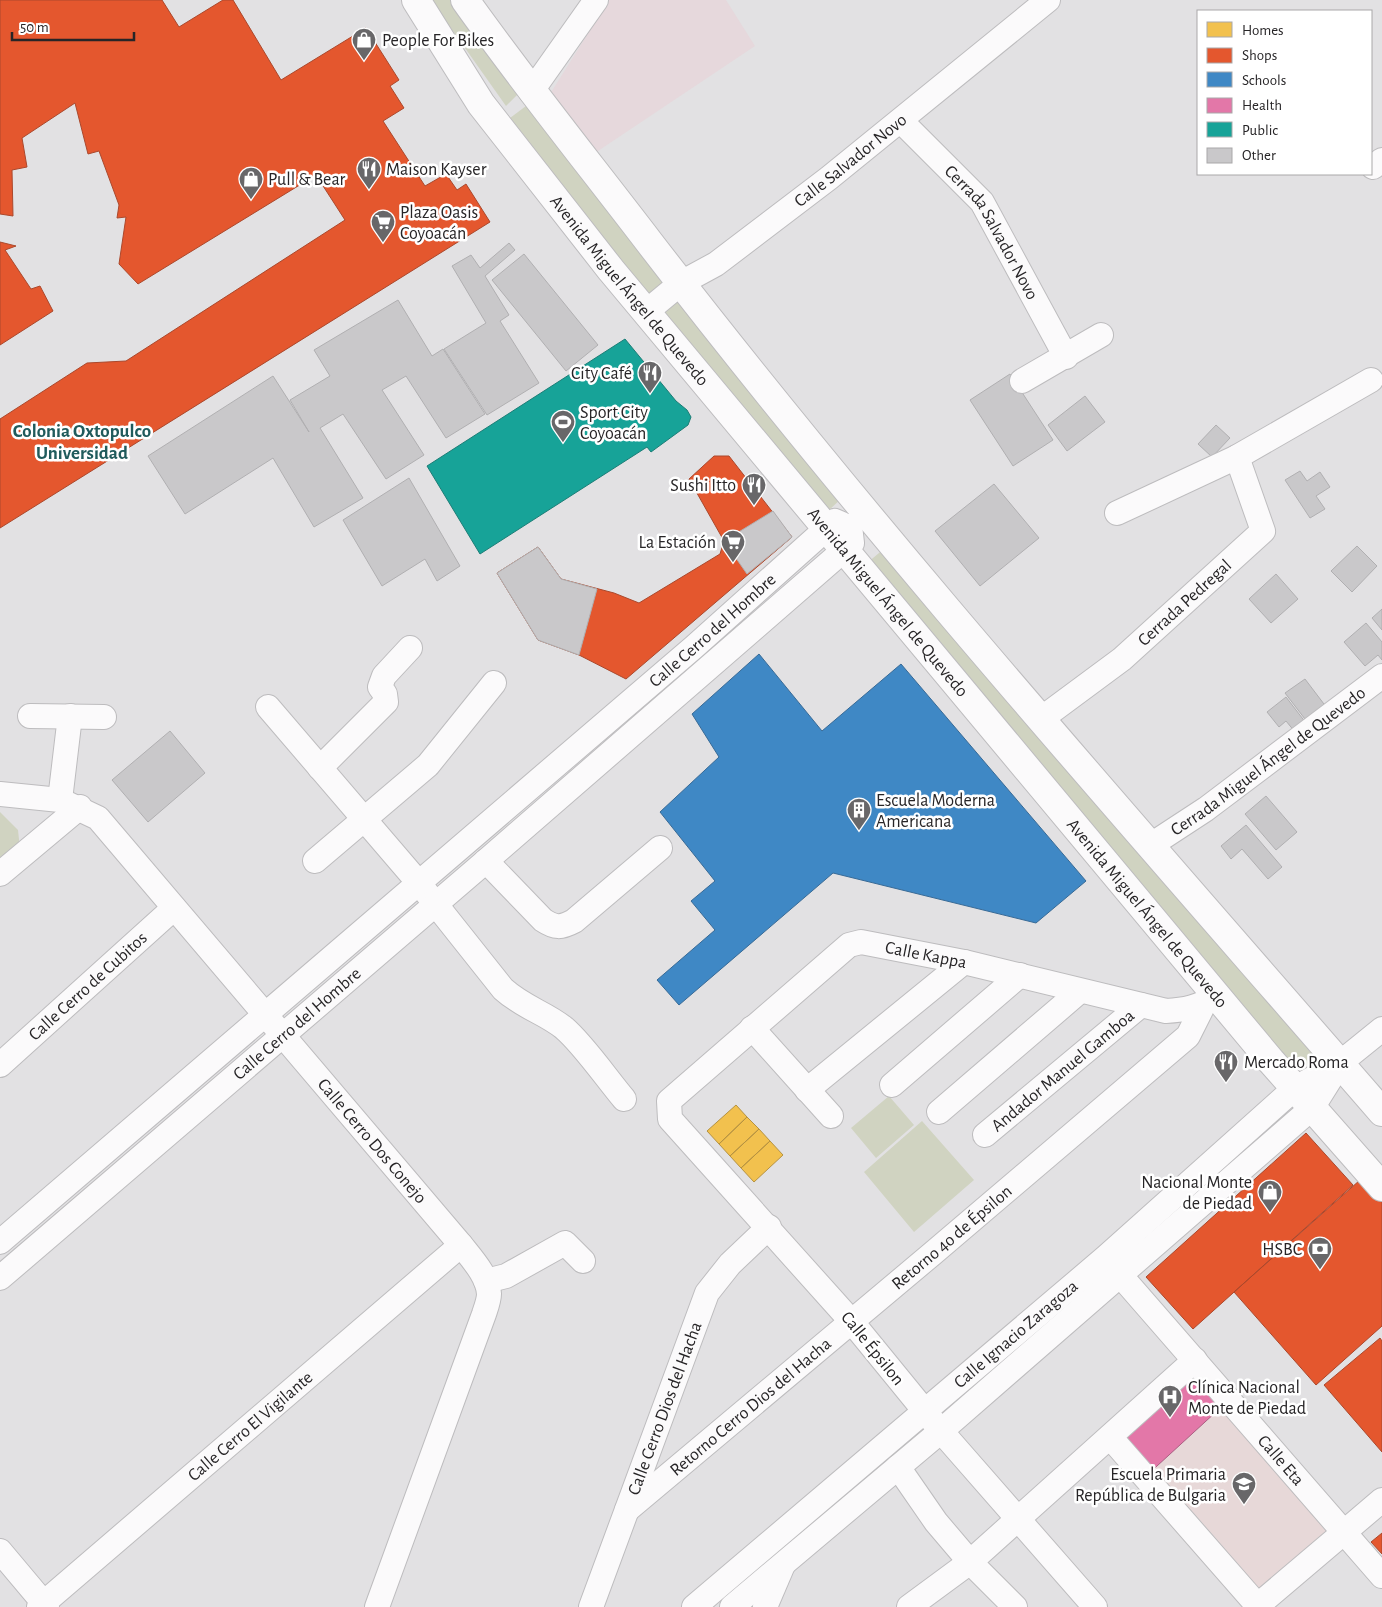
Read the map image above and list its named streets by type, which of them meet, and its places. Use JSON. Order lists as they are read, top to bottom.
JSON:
{
  "streets": {
    "main road": ["Avenida Miguel Ángel de Quevedo"],
    "street": [
      "Calle Salvador Novo",
      "Cerrada Salvador Novo",
      "Cerrada Pedregal",
      "Calle Cerro del Hombre",
      "Cerrada Miguel Ángel de Quevedo",
      "Calle Kappa",
      "Calle Cerro de Cubitos",
      "Andador Manuel Gamboa",
      "Calle Cerro Dos Conejo",
      "Retorno 4o de Épsilon",
      "Calle Ignacio Zaragoza",
      "Calle Épsilon",
      "Retorno Cerro Dios del Hacha",
      "Calle Cerro Dios del Hacha",
      "Calle Cerro El Vigilante",
      "Calle Eta"
    ]
  },
  "crossings": [
    ["Calle Salvador Novo", "Cerrada Salvador Novo"],
    ["Calle Salvador Novo", "Avenida Miguel Ángel de Quevedo"],
    ["Avenida Miguel Ángel de Quevedo", "Cerrada Pedregal"],
    ["Avenida Miguel Ángel de Quevedo", "Calle Cerro del Hombre"],
    ["Avenida Miguel Ángel de Quevedo", "Cerrada Miguel Ángel de Quevedo"],
    ["Avenida Miguel Ángel de Quevedo", "Calle Kappa"],
    ["Avenida Miguel Ángel de Quevedo", "Retorno 4o de Épsilon"],
    ["Avenida Miguel Ángel de Quevedo", "Calle Ignacio Zaragoza"],
    ["Calle Cerro del Hombre", "Calle Cerro Dos Conejo"],
    ["Calle Kappa", "Andador Manuel Gamboa"],
    ["Calle Kappa", "Retorno 4o de Épsilon"],
    ["Calle Kappa", "Calle Épsilon"],
    ["Calle Cerro de Cubitos", "Calle Cerro Dos Conejo"],
    ["Calle Cerro Dos Conejo", "Calle Cerro El Vigilante"],
    ["Retorno 4o de Épsilon", "Calle Épsilon"],
    ["Retorno 4o de Épsilon", "Retorno Cerro Dios del Hacha"],
    ["Calle Ignacio Zaragoza", "Calle Épsilon"],
    ["Calle Ignacio Zaragoza", "Calle Eta"],
    ["Calle Épsilon", "Retorno Cerro Dios del Hacha"],
    ["Calle Épsilon", "Calle Cerro Dios del Hacha"],
    ["Retorno Cerro Dios del Hacha", "Calle Cerro Dios del Hacha"]
  ],
  "districts": ["Colonia Oxtopulco Universidad"],
  "places": {
    "shop": ["People For Bikes", "Pull & Bear", "Nacional Monte de Piedad"],
    "restaurant": [
      "Maison Kayser",
      "City Café",
      "Sushi Itto",
      "Mercado Roma"
    ],
    "supermarket": ["Plaza Oasis Coyoacán", "La Estación"],
    "sports": ["Sport City Coyoacán"],
    "building": ["Escuela Moderna Americana"],
    "bank": ["HSBC"],
    "hospital": ["Clínica Nacional Monte de Piedad"],
    "school or university": ["Escuela Primaria República de Bulgaria"]
  },
  "legend": [
    "Homes",
    "Shops",
    "Schools",
    "Health",
    "Public",
    "Other"
  ],
  "scale_bar": "50 m"
}
